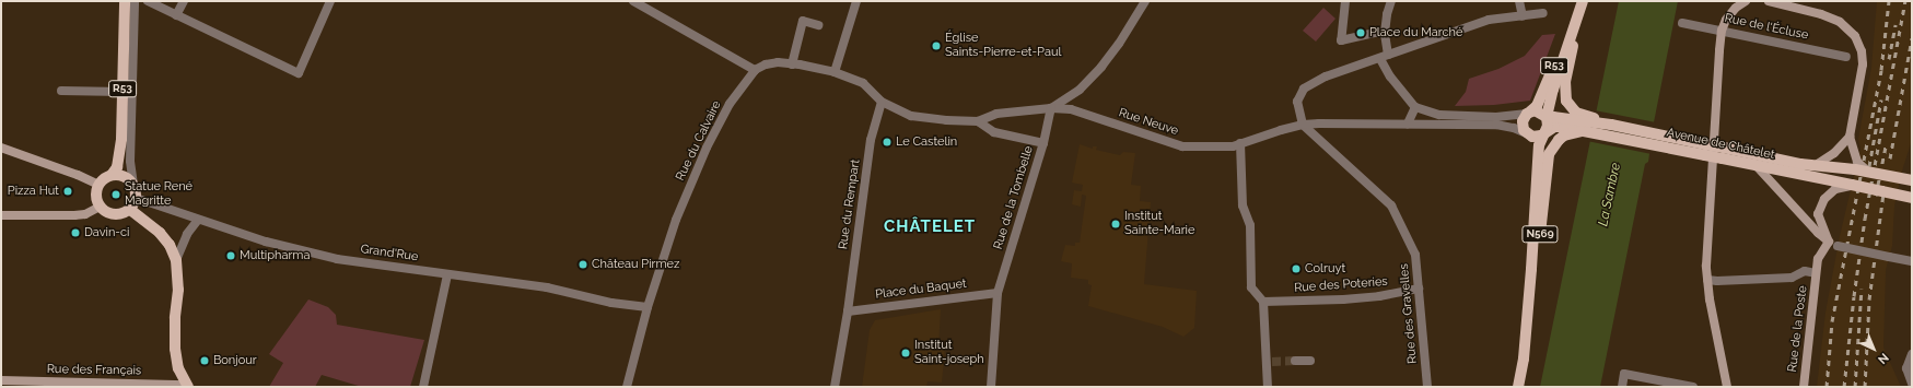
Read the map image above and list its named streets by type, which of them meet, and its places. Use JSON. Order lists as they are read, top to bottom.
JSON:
{
  "streets": {
    "main road": ["R53", "Avenue de Châtelet", "N569"],
    "street": [
      "Rue de l'Écluse",
      "Rue Neuve",
      "Rue du Calvaire",
      "Rue de la Tombelle",
      "Rue du Rempart",
      "Grand'Rue",
      "Rue des Poteries",
      "Place du Baquet",
      "Rue des Gravelles",
      "Rue de la Poste",
      "Rue des Français"
    ]
  },
  "crossings": [
    ["R53", "Avenue de Châtelet"],
    ["R53", "N569"],
    ["R53", "Grand'Rue"],
    ["Rue Neuve", "Rue de la Tombelle"],
    ["Rue du Calvaire", "Grand'Rue"],
    ["Avenue de Châtelet", "N569"],
    ["Avenue de Châtelet", "Rue des Gravelles"],
    ["Rue de la Tombelle", "Place du Baquet"],
    ["Rue du Rempart", "Place du Baquet"],
    ["Rue des Poteries", "Rue des Gravelles"]
  ],
  "districts": ["CHÂTELET"],
  "water": ["La Sambre"],
  "places": [
    "Place du Marché",
    "Église Saints-Pierre-et-Paul",
    "Le Castelin",
    "Pizza Hut",
    "Statue René Magritte",
    "Institut Sainte-Marie",
    "Davin-ci",
    "Multipharma",
    "Château Pirmez",
    "Colruyt",
    "Institut Saint-joseph",
    "Bonjour"
  ],
  "north": "bottom right"
}
